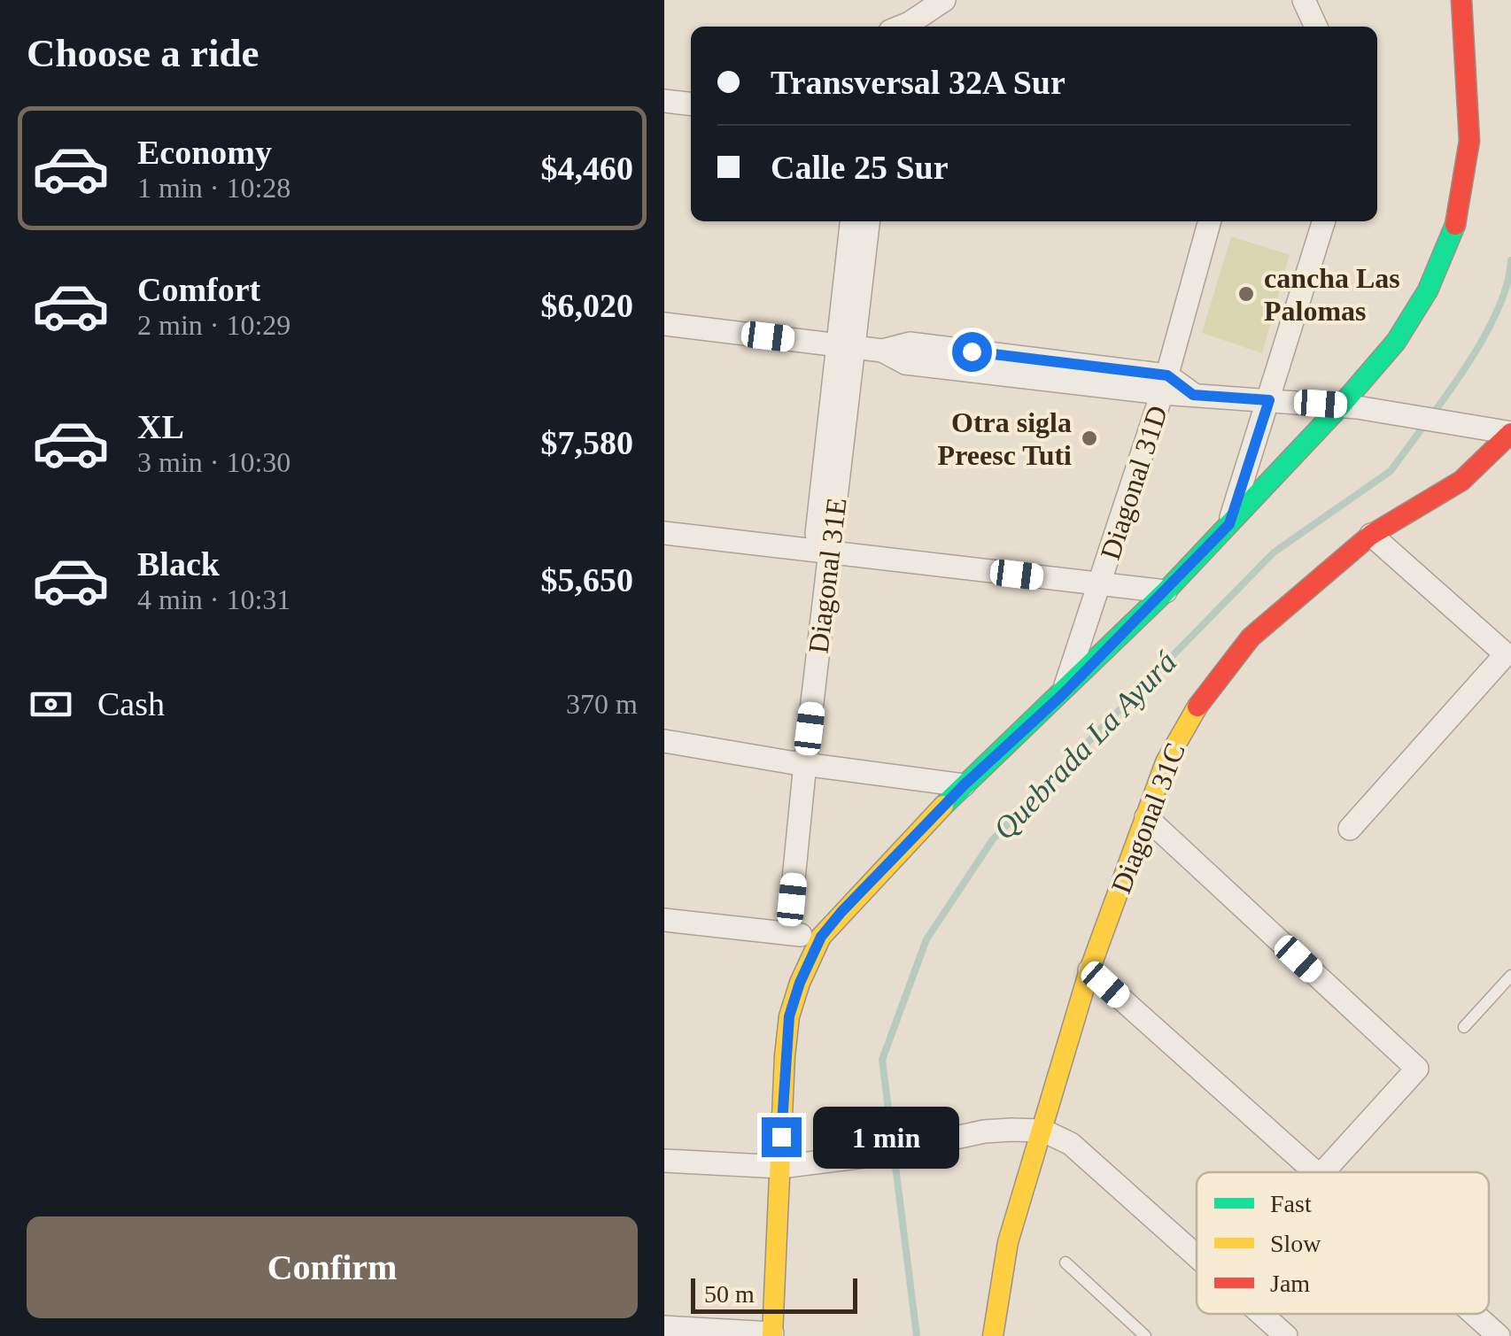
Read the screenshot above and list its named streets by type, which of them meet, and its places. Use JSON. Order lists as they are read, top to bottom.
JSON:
{
  "streets": {
    "main road": ["Diagonal 31C"],
    "street": ["Diagonal 31D", "Diagonal 31E"]
  },
  "water": ["Quebrada La Ayurá"],
  "places": ["cancha Las Palomas", "Otra sigla Preesc Tuti"],
  "legend": ["Fast", "Slow", "Jam"],
  "scale_bar": "50 m",
  "page": {
    "heading": "Choose a ride",
    "banner": ["Transversal 32A Sur", "Calle 25 Sur"],
    "list": [
      {
        "name": "Economy",
        "note": "1 min · 10:28",
        "value": "$4,460"
      },
      {
        "name": "Comfort",
        "note": "2 min · 10:29",
        "value": "$6,020"
      },
      {
        "name": "XL",
        "note": "3 min · 10:30",
        "value": "$7,580"
      },
      {
        "name": "Black",
        "note": "4 min · 10:31",
        "value": "$5,650"
      }
    ],
    "pay": ["Cash", "370 m"],
    "bubble": "1 min",
    "buttons": "Confirm",
    "scale": "50 m"
  }
}
